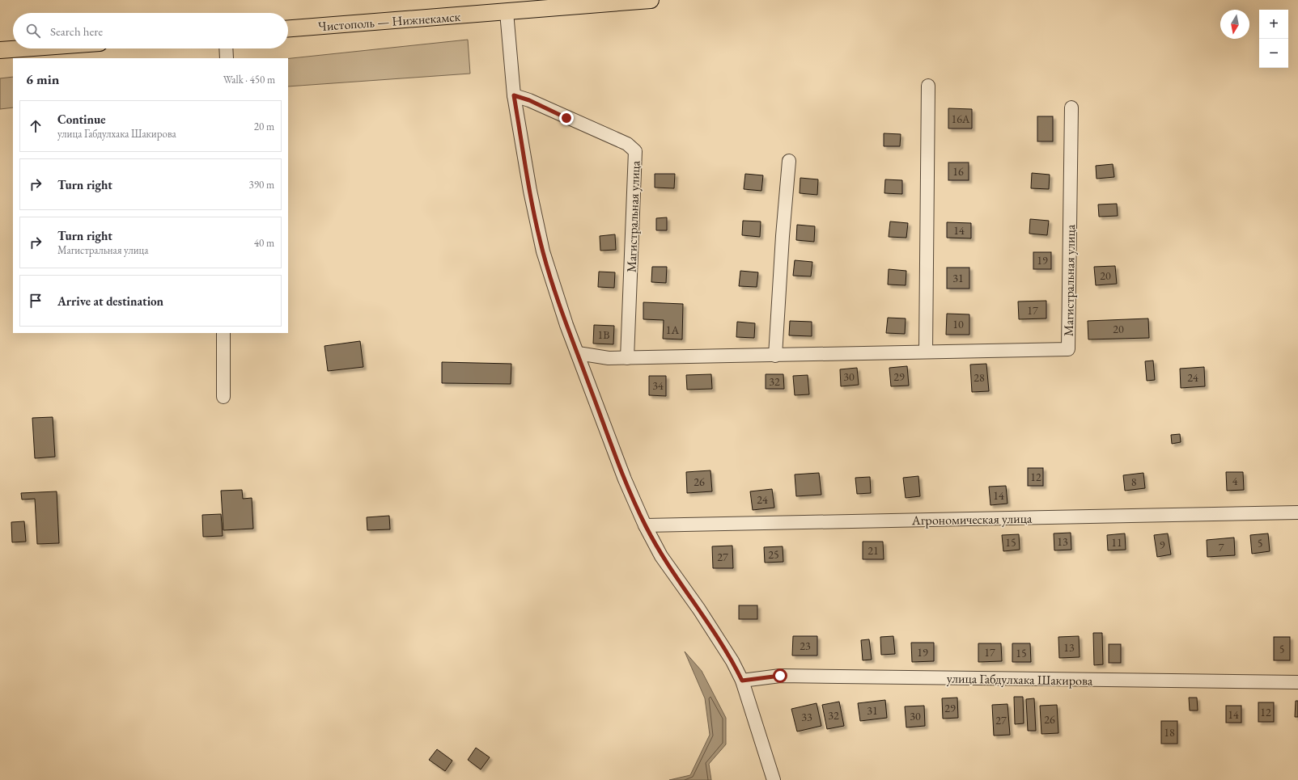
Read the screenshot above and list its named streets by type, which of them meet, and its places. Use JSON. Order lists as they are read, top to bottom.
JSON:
{
  "streets": {
    "main road": ["Чистополь — Нижнекамск"],
    "street": ["Магистральная улица", "Агрономическая улица", "улица Габдулхака Шакирова"]
  },
  "house_numbers": [
    "16А",
    "16",
    "14",
    "19",
    "20",
    "31",
    "17",
    "10",
    "20",
    "1А",
    "1В",
    "30",
    "29",
    "28",
    "24",
    "32",
    "34",
    "12",
    "4",
    "26",
    "8",
    "14",
    "24",
    "13",
    "15",
    "11",
    "5",
    "9",
    "7",
    "21",
    "25",
    "27",
    "23",
    "13",
    "5",
    "19",
    "17",
    "15",
    "29",
    "31",
    "12",
    "14",
    "32",
    "30",
    "33",
    "26",
    "27",
    "18"
  ],
  "north": "bottom",
  "page": {
    "map_buttons": ["+", "−"],
    "search": "Search here",
    "heading": ["6 min", "Walk · 450 m"],
    "list": [
      ["Continue", "улица Габдулхака Шакирова", "20 m"],
      ["Turn right", "390 m"],
      ["Turn right", "Магистральная улица", "40 m"],
      "Arrive at destination"
    ]
  }
}
